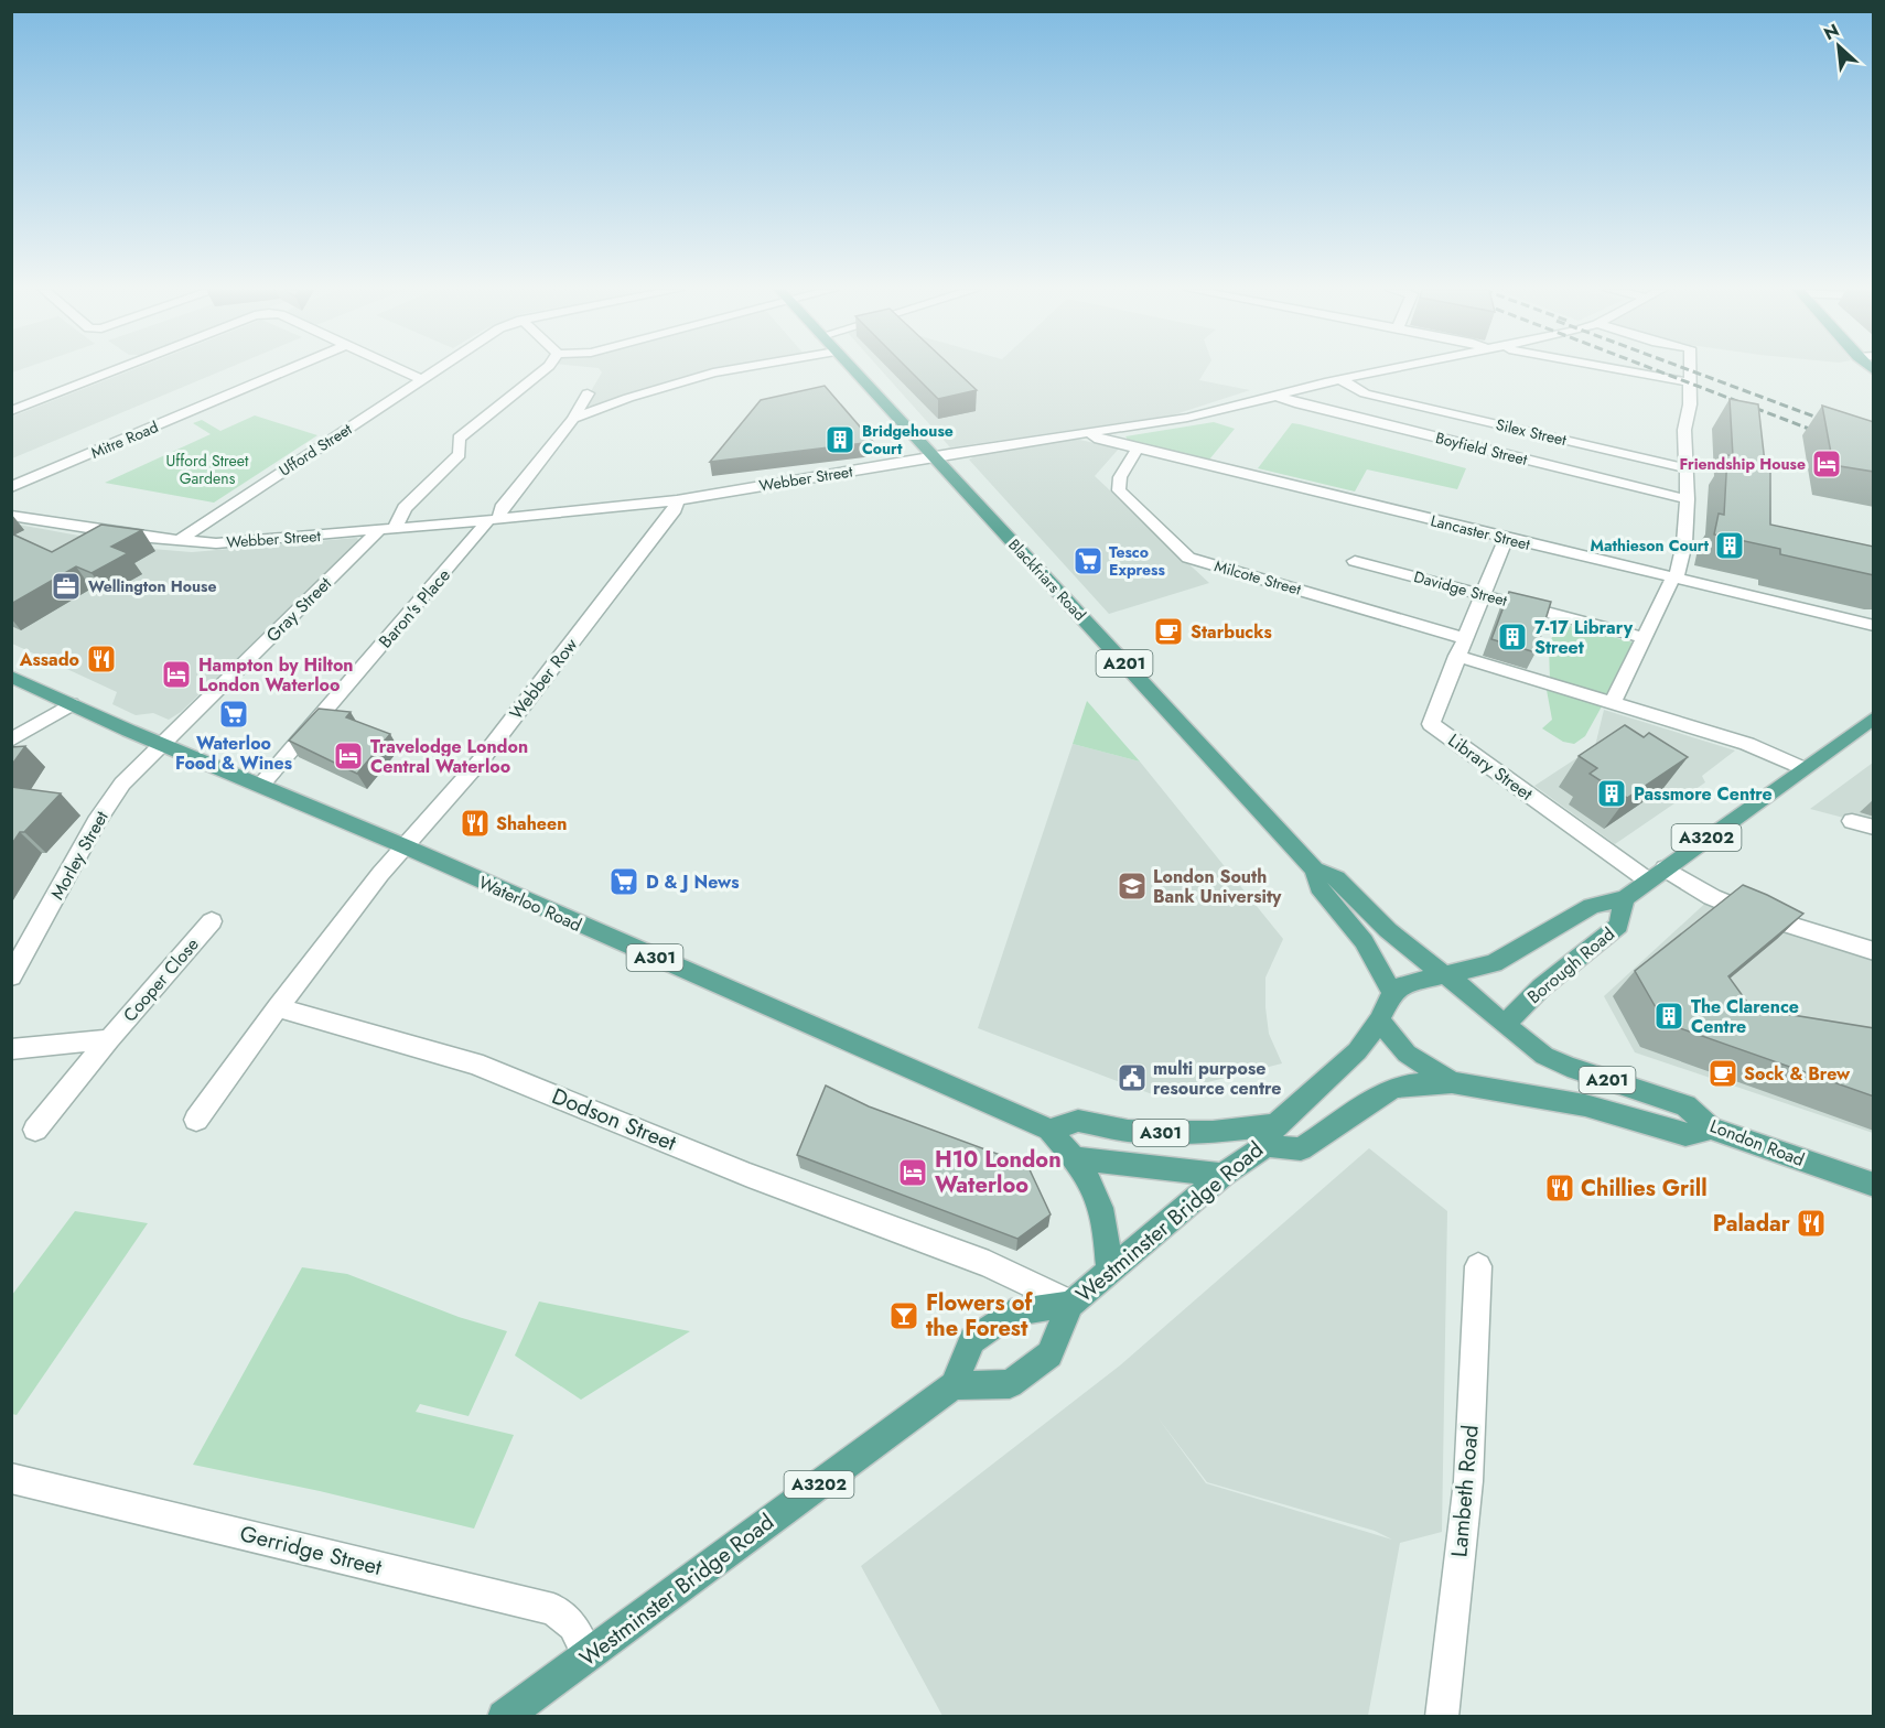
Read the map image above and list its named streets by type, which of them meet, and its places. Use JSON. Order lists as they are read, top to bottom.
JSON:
{
  "streets": {
    "main road": [
      "Blackfriars Road",
      "A201",
      "A3202",
      "Waterloo Road",
      "A301",
      "Borough Road",
      "London Road",
      "Westminster Bridge Road"
    ],
    "street": [
      "Silex Street",
      "Mitre Road",
      "Boyfield Street",
      "Ufford Street",
      "Webber Street",
      "Lancaster Street",
      "Milcote Street",
      "Davidge Street",
      "Baron's Place",
      "Gray Street",
      "Webber Row",
      "Library Street",
      "Morley Street",
      "Cooper Close",
      "Dodson Street",
      "Lambeth Road",
      "Gerridge Street"
    ]
  },
  "crossings": [
    ["Silex Street", "Webber Street"],
    ["Boyfield Street", "Webber Street"],
    ["Ufford Street", "Webber Street"],
    ["Webber Street", "Lancaster Street"],
    ["Webber Street", "Blackfriars Road"],
    ["Webber Street", "Baron's Place"],
    ["Webber Street", "Gray Street"],
    ["Webber Street", "Webber Row"],
    ["Lancaster Street", "Milcote Street"],
    ["Lancaster Street", "Library Street"],
    ["Milcote Street", "Library Street"],
    ["Blackfriars Road", "A201"],
    ["Blackfriars Road", "A3202"],
    ["Blackfriars Road", "Borough Road"],
    ["Blackfriars Road", "Westminster Bridge Road"],
    ["Davidge Street", "Library Street"],
    ["Baron's Place", "Waterloo Road"],
    ["Gray Street", "Morley Street"],
    ["Gray Street", "Waterloo Road"],
    ["A201", "A3202"],
    ["A201", "Borough Road"],
    ["A201", "London Road"],
    ["Webber Row", "Waterloo Road"],
    ["Webber Row", "Dodson Street"],
    ["Library Street", "Borough Road"],
    ["A3202", "Borough Road"],
    ["A3202", "Westminster Bridge Road"],
    ["Morley Street", "Waterloo Road"],
    ["Waterloo Road", "A301"],
    ["Waterloo Road", "Westminster Bridge Road"],
    ["A301", "Westminster Bridge Road"],
    ["Borough Road", "London Road"],
    ["Dodson Street", "Westminster Bridge Road"],
    ["Westminster Bridge Road", "Gerridge Street"]
  ],
  "parks": ["Ufford Street Gardens"],
  "places": {
    "building": [
      "Bridgehouse Court",
      "Mathieson Court",
      "7-17 Library Street",
      "Passmore Centre",
      "The Clarence Centre"
    ],
    "hotel": [
      "Friendship House",
      "Hampton by Hilton London Waterloo",
      "Travelodge London Central Waterloo",
      "H10 London Waterloo"
    ],
    "supermarket": ["Tesco Express", "Waterloo Food & Wines", "D & J News"],
    "office": ["Wellington House"],
    "cafe": ["Starbucks", "Sock & Brew"],
    "restaurant": [
      "Assado",
      "Shaheen",
      "Chillies Grill",
      "Paladar"
    ],
    "school or university": ["London South Bank University"],
    "public building": ["multi purpose resource centre"],
    "bar": ["Flowers of the Forest"]
  },
  "north": "top left"
}
